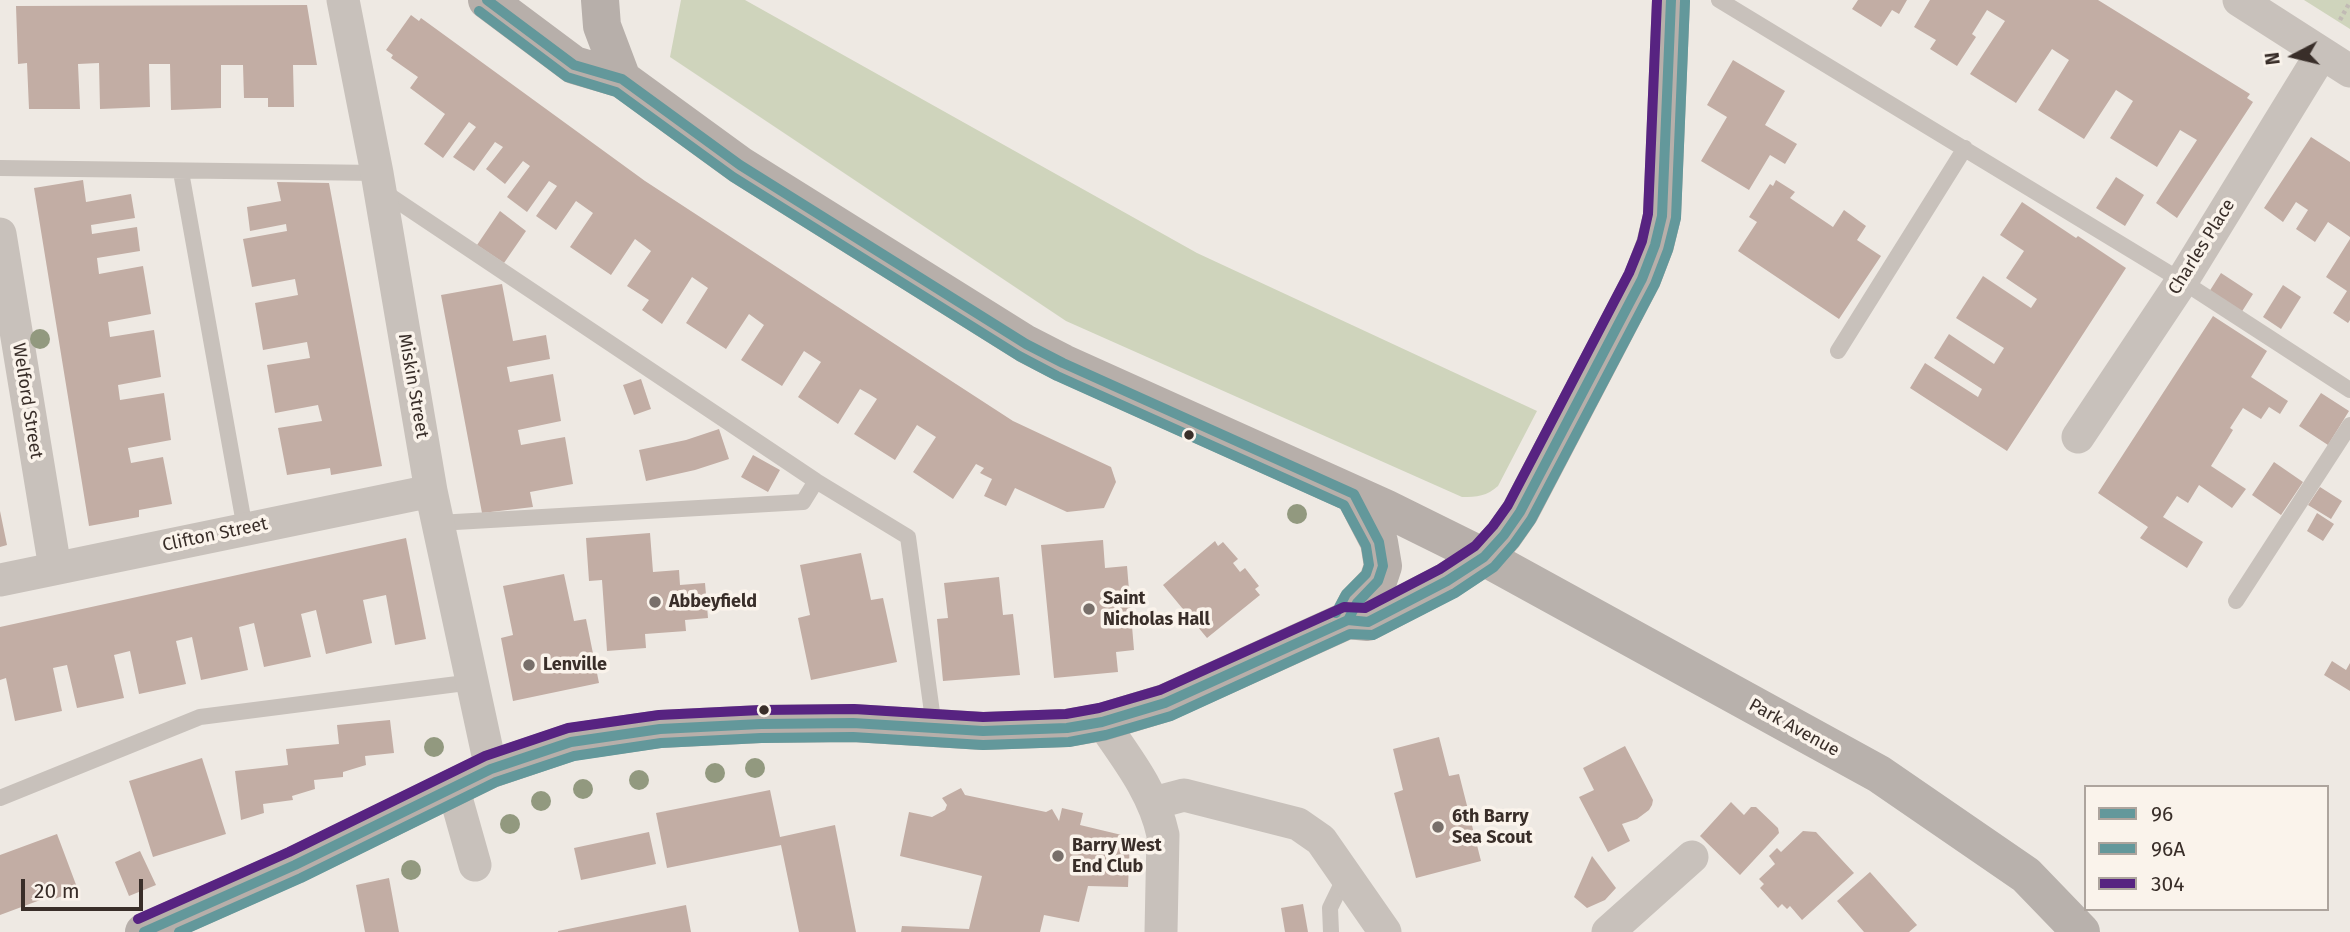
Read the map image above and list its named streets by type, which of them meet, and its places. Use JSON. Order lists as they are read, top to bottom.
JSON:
{
  "streets": {
    "street": [
      "Charles Place",
      "Miskin Street",
      "Welford Street",
      "Clifton Street",
      "Park Avenue"
    ]
  },
  "crossings": [
    ["Miskin Street", "Clifton Street"],
    ["Welford Street", "Clifton Street"]
  ],
  "places": [
    "Abbeyfield",
    "Saint Nicholas Hall",
    "Lenville",
    "6th Barry Sea Scout",
    "Barry West End Club"
  ],
  "lines": ["transit line 96", "transit line 304", "transit line 96A"],
  "legend": ["96", "96A", "304"],
  "scale_bar": "20 m",
  "north": "left"
}
